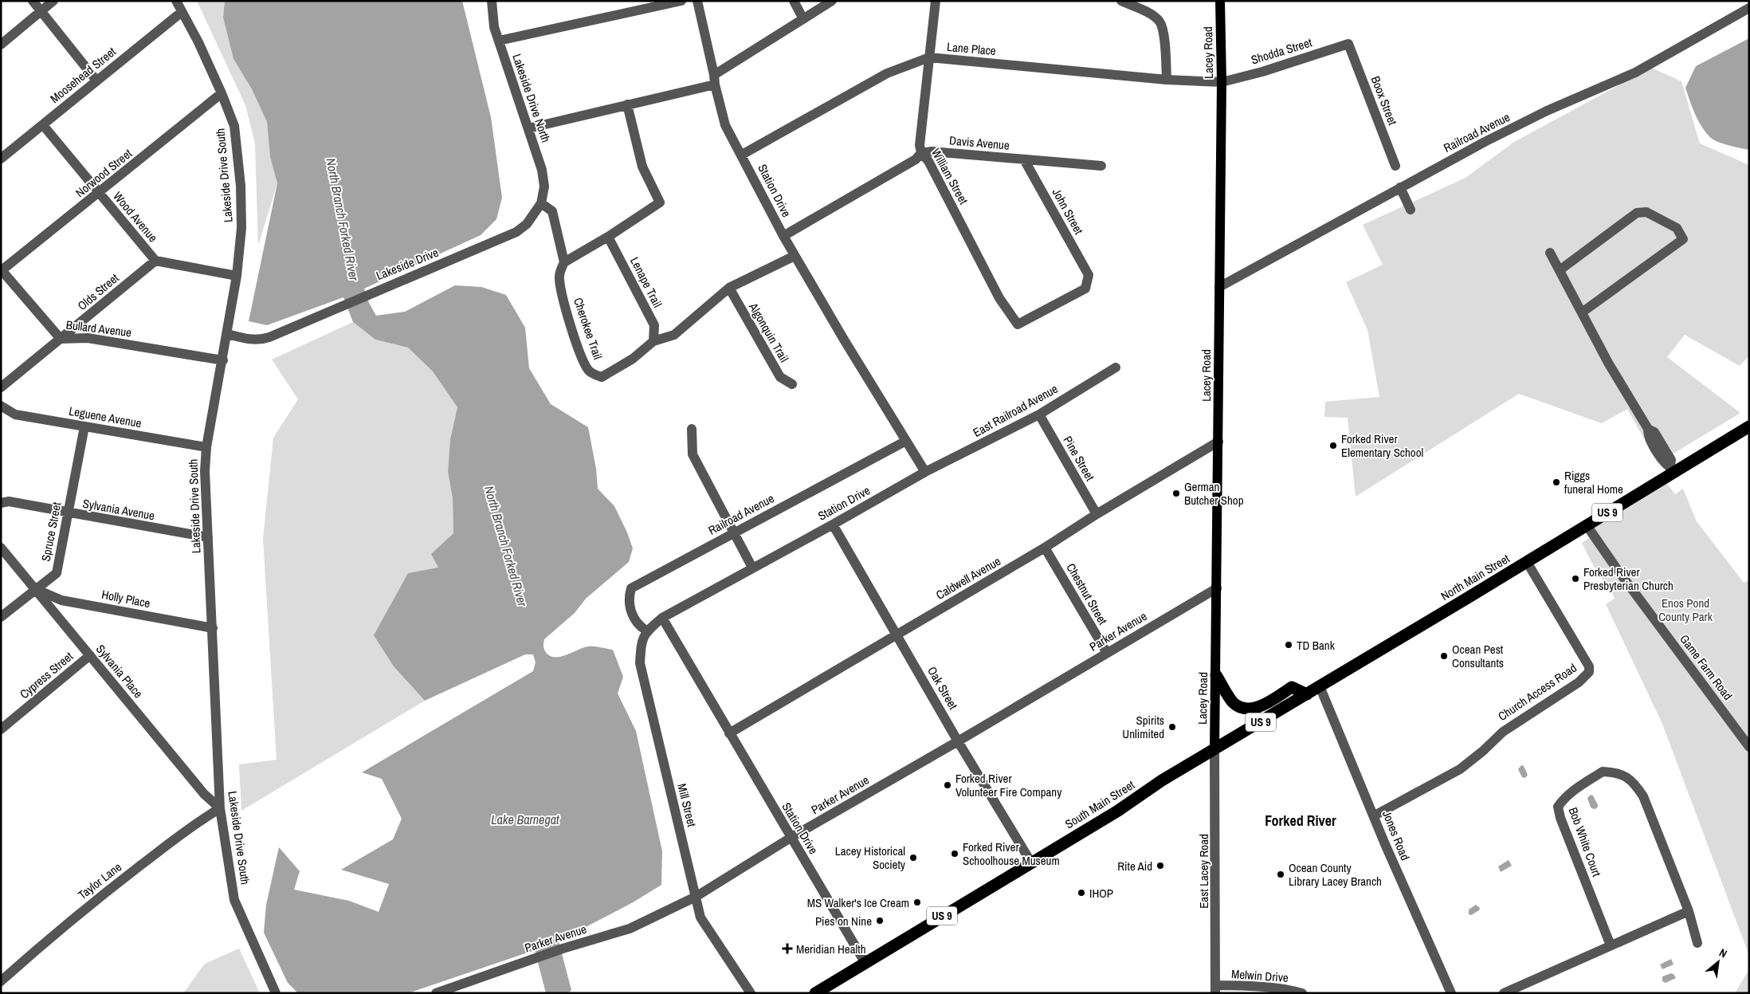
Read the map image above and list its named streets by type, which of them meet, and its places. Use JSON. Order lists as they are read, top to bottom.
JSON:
{
  "streets": {
    "highway": ["US 9", "North Main Street", "South Main Street"],
    "main road": ["Lacey Road"],
    "street": [
      "Lane Place",
      "Shodda Street",
      "Moosehead Street",
      "Lakeside Drive North",
      "Boox Street",
      "Railroad Avenue",
      "Davis Avenue",
      "Norwood Street",
      "Lakeside Drive South",
      "William Street",
      "Station Drive",
      "John Street",
      "Wood Avenue",
      "Lakeside Drive",
      "Lenape Trail",
      "Olds Street",
      "Bullard Avenue",
      "Cherokee Trail",
      "Algonquin Trail",
      "East Railroad Avenue",
      "Leguene Avenue",
      "Pine Street",
      "Sylvania Avenue",
      "Spruce Street",
      "Caldwell Avenue",
      "Chestnut Street",
      "Holly Place",
      "Parker Avenue",
      "Game Farm Road",
      "Sylvania Place",
      "Cypress Street",
      "Oak Street",
      "Church Access Road",
      "Mill Street",
      "Jones Road",
      "Bob White Court",
      "East Lacey Road",
      "Taylor Lane",
      "Melwin Drive"
    ]
  },
  "crossings": [
    ["Lane Place", "Shodda Street"],
    ["Lane Place", "Lacey Road"],
    ["Lane Place", "William Street"],
    ["Lane Place", "Station Drive"],
    ["Shodda Street", "Lacey Road"],
    ["Shodda Street", "Boox Street"],
    ["Lacey Road", "Railroad Avenue"],
    ["Lacey Road", "North Main Street"],
    ["Lacey Road", "Caldwell Avenue"],
    ["Lacey Road", "Parker Avenue"],
    ["Lacey Road", "South Main Street"],
    ["Lacey Road", "East Lacey Road"],
    ["Moosehead Street", "Lakeside Drive South"],
    ["Moosehead Street", "Wood Avenue"],
    ["Lakeside Drive North", "Lakeside Drive"],
    ["Lakeside Drive North", "Cherokee Trail"],
    ["Railroad Avenue", "Station Drive"],
    ["Railroad Avenue", "Mill Street"],
    ["Davis Avenue", "William Street"],
    ["Davis Avenue", "John Street"],
    ["Norwood Street", "Lakeside Drive South"],
    ["Norwood Street", "Wood Avenue"],
    ["Norwood Street", "Bullard Avenue"],
    ["Lakeside Drive South", "Wood Avenue"],
    ["Lakeside Drive South", "Lakeside Drive"],
    ["Lakeside Drive South", "Bullard Avenue"],
    ["Lakeside Drive South", "Leguene Avenue"],
    ["Lakeside Drive South", "Sylvania Avenue"],
    ["Lakeside Drive South", "Holly Place"],
    ["Lakeside Drive South", "Sylvania Place"],
    ["Lakeside Drive South", "Taylor Lane"],
    ["William Street", "John Street"],
    ["Station Drive", "Cherokee Trail"],
    ["Station Drive", "East Railroad Avenue"],
    ["Station Drive", "Caldwell Avenue"],
    ["Station Drive", "Parker Avenue"],
    ["Station Drive", "Oak Street"],
    ["Station Drive", "South Main Street"],
    ["Wood Avenue", "Olds Street"],
    ["Lakeside Drive", "Cherokee Trail"],
    ["Lenape Trail", "Cherokee Trail"],
    ["Olds Street", "Bullard Avenue"],
    ["Cherokee Trail", "Algonquin Trail"],
    ["East Railroad Avenue", "Pine Street"],
    ["Leguene Avenue", "Spruce Street"],
    ["Pine Street", "Caldwell Avenue"],
    ["Sylvania Avenue", "Spruce Street"],
    ["Spruce Street", "Holly Place"],
    ["Spruce Street", "Sylvania Place"],
    ["North Main Street", "Game Farm Road"],
    ["North Main Street", "Church Access Road"],
    ["North Main Street", "South Main Street"],
    ["North Main Street", "Jones Road"],
    ["North Main Street", "East Lacey Road"],
    ["Caldwell Avenue", "Chestnut Street"],
    ["Caldwell Avenue", "Oak Street"],
    ["Chestnut Street", "Parker Avenue"],
    ["Holly Place", "Sylvania Place"],
    ["Parker Avenue", "Oak Street"],
    ["Parker Avenue", "Mill Street"],
    ["Sylvania Place", "Cypress Street"],
    ["Sylvania Place", "Taylor Lane"],
    ["Oak Street", "South Main Street"],
    ["Church Access Road", "Jones Road"],
    ["South Main Street", "East Lacey Road"],
    ["East Lacey Road", "Melwin Drive"]
  ],
  "districts": ["Forked River"],
  "water": ["North Branch Forked River", "Lake Barnegat"],
  "parks": ["Enos Pond County Park"],
  "places": {
    "other": [
      "Forked River Elementary School",
      "Riggs funeral Home",
      "German Butcher Shop",
      "Forked River Presbyterian Church",
      "TD Bank",
      "Ocean Pest Consultants",
      "Spirits Unlimited",
      "Forked River Volunteer Fire Company",
      "Forked River Schoolhouse Museum",
      "Lacey Historical Society",
      "Rite Aid",
      "Ocean County Library Lacey Branch",
      "IHOP",
      "MS Walker's Ice Cream",
      "Pies on Nine"
    ],
    "health": ["Meridian Health"]
  },
  "north": "top right"
}
